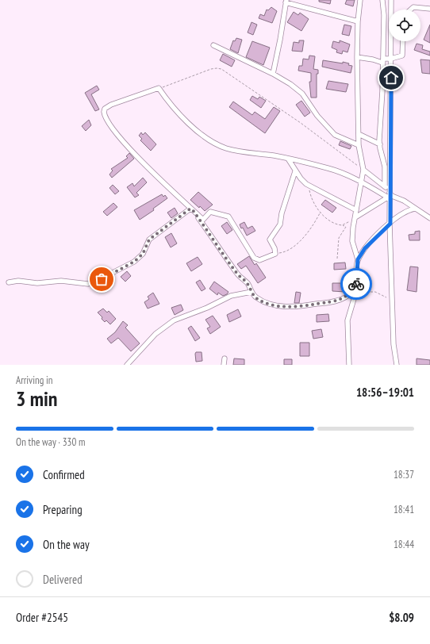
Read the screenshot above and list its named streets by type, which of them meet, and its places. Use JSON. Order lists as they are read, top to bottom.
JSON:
{
  "page": {
    "heading": ["3 min", "Arriving in", "18:56–19:01"],
    "panel": ["Order #2545", "$8.09"],
    "bar": "On the way · 330 m",
    "list": [
      ["Confirmed", "18:37"],
      ["Preparing", "18:41"],
      ["On the way", "18:44"],
      "Delivered"
    ]
  }
}
